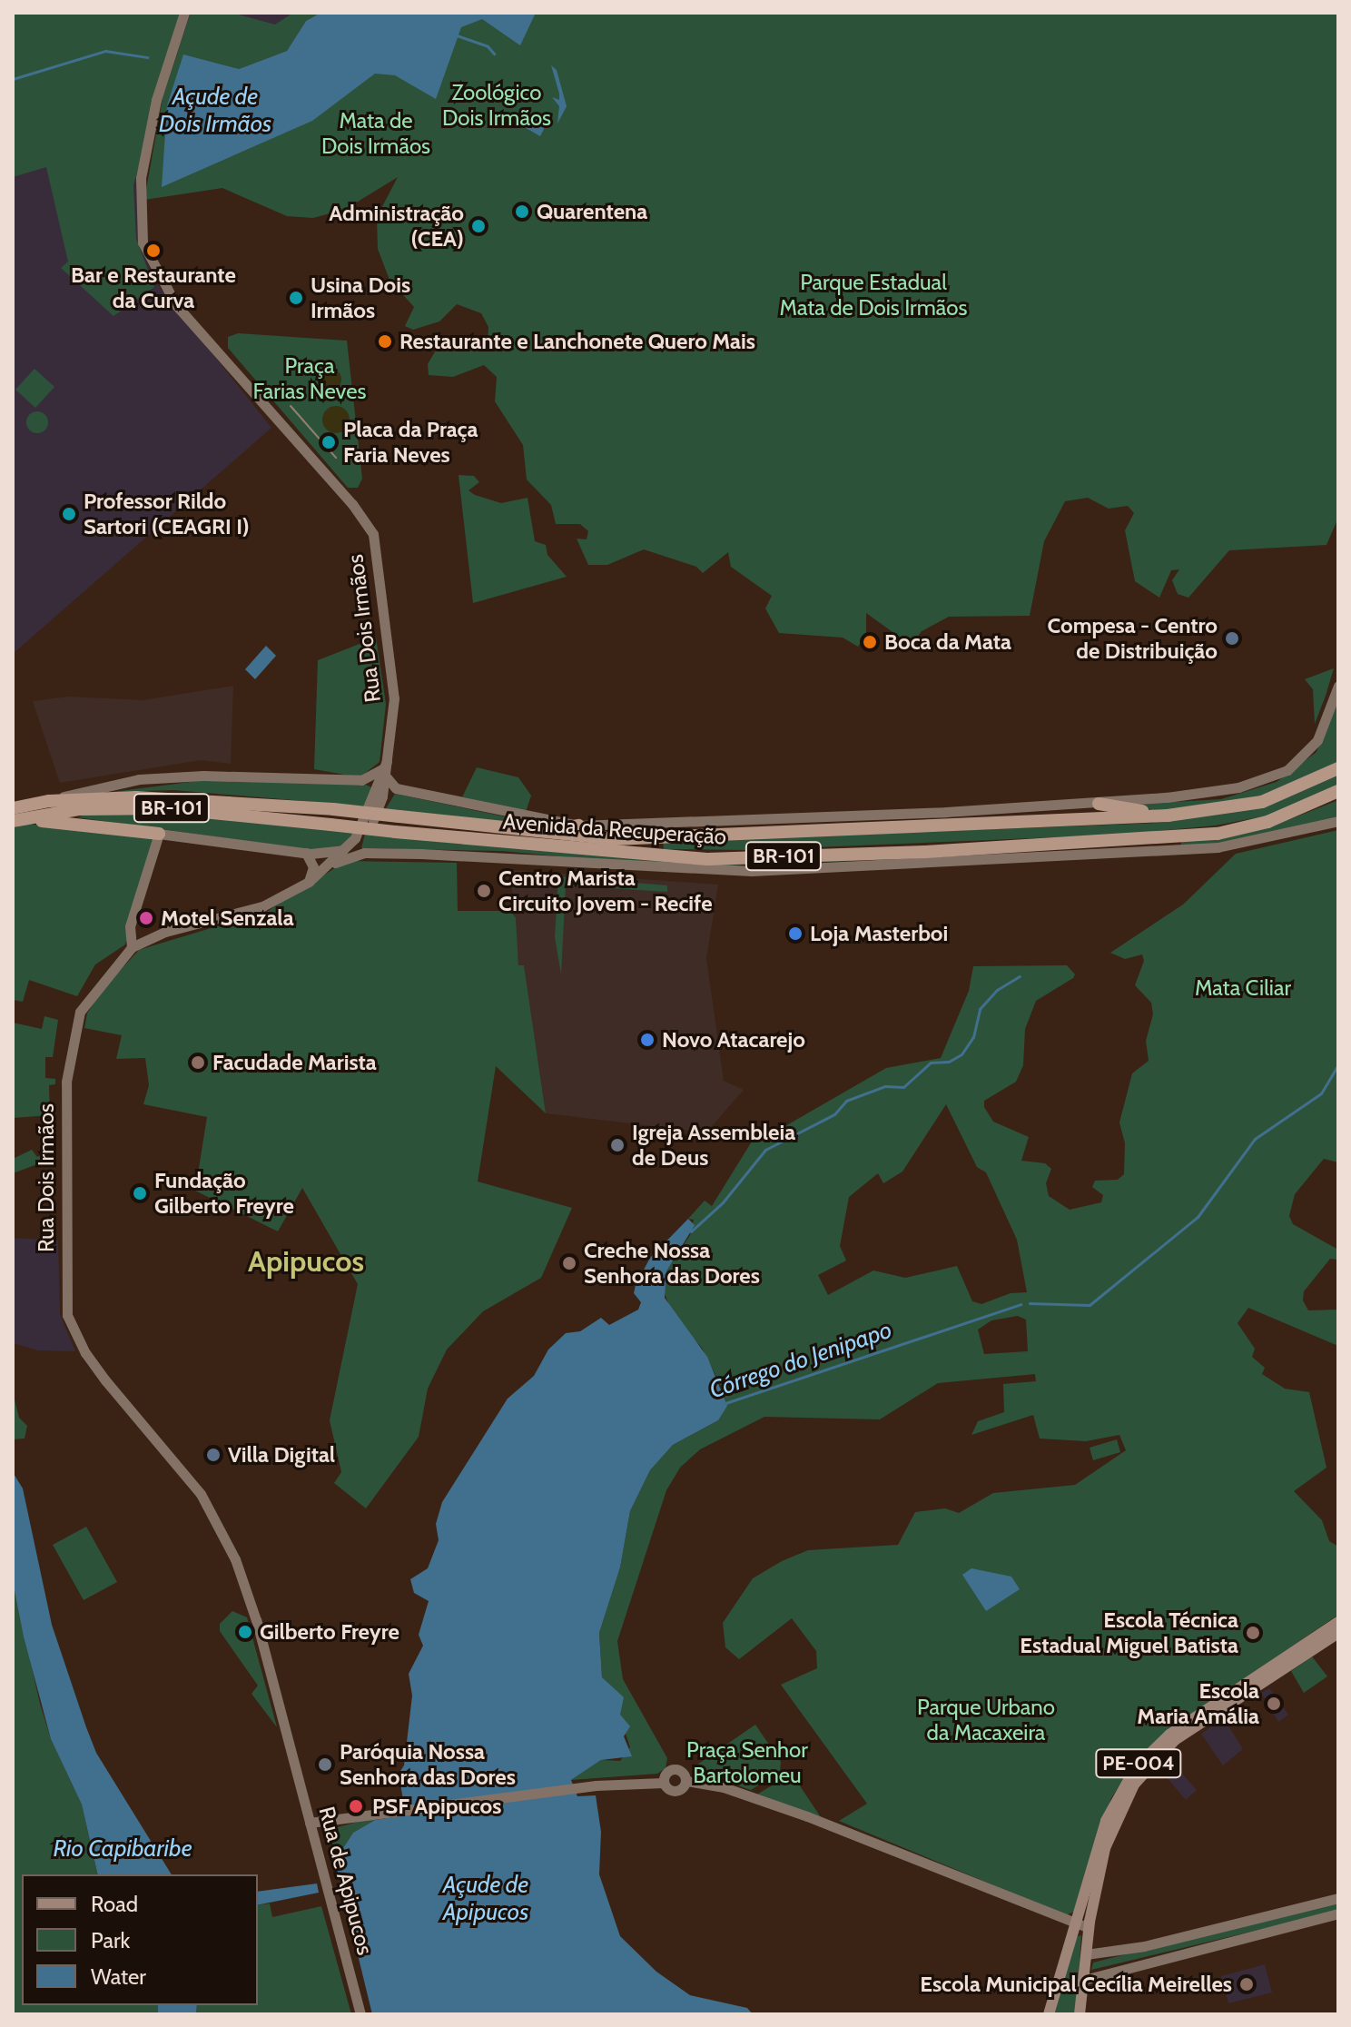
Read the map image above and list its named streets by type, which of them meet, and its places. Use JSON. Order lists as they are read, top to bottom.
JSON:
{
  "streets": {
    "highway": ["BR-101", "Avenida da Recuperação"],
    "main road": ["Rua Dois Irmãos", "PE-004", "Rua de Apipucos"]
  },
  "crossings": [
    ["Rua Dois Irmãos", "Avenida da Recuperação"],
    ["Rua Dois Irmãos", "Rua de Apipucos"]
  ],
  "districts": ["Apipucos"],
  "water": [
    "Açude de Dois Irmãos",
    "Córrego do Jenipapo",
    "Rio Capibaribe",
    "Açude de Apipucos"
  ],
  "parks": [
    "Zoológico Dois Irmãos",
    "Mata de Dois Irmãos",
    "Parque Estadual Mata de Dois Irmãos",
    "Praça Farias Neves",
    "Mata Ciliar",
    "Parque Urbano da Macaxeira",
    "Praça Senhor Bartolomeu"
  ],
  "places": [
    "Quarentena",
    "Administração (CEA)",
    "Bar e Restaurante da Curva",
    "Usina Dois Irmãos",
    "Restaurante e Lanchonete Quero Mais",
    "Placa da Praça Faria Neves",
    "Professor Rildo Sartori (CEAGRI I)",
    "Compesa - Centro de Distribuição",
    "Boca da Mata",
    "Centro Marista Circuito Jovem - Recife",
    "Motel Senzala",
    "Loja Masterboi",
    "Novo Atacarejo",
    "Facudade Marista",
    "Igreja Assembleia de Deus",
    "Fundação Gilberto Freyre",
    "Creche Nossa Senhora das Dores",
    "Villa Digital",
    "Gilberto Freyre",
    "Escola Técnica Estadual Miguel Batista",
    "Escola Maria Amália",
    "Paróquia Nossa Senhora das Dores",
    "PSF Apipucos",
    "Escola Municipal Cecília Meirelles"
  ],
  "legend": ["Road", "Park", "Water"]
}
